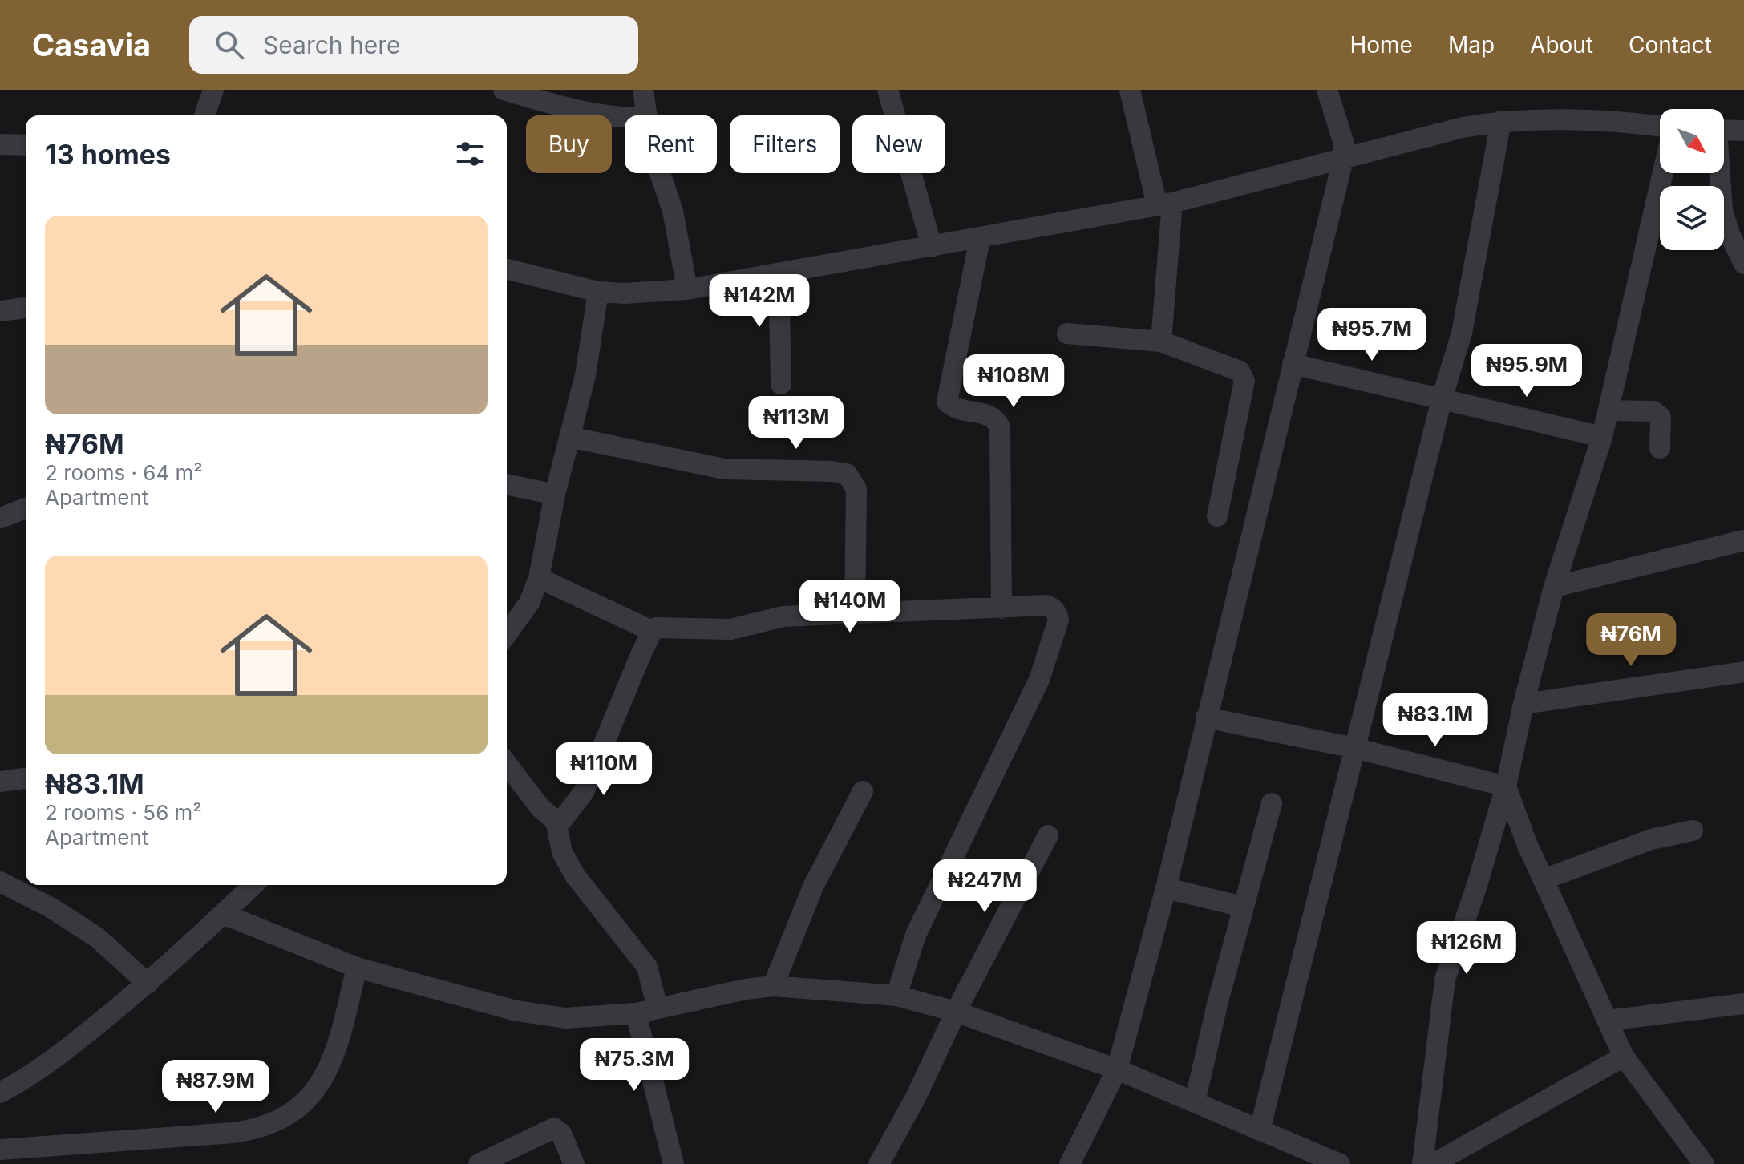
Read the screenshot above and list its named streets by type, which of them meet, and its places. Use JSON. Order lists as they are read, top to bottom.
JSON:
{
  "north": "bottom right",
  "page": {
    "header": "Casavia",
    "search": "Search here",
    "nav": [
      "Home",
      "Map",
      "About",
      "Contact"
    ],
    "chip": [
      "Buy",
      "Rent",
      "Filters",
      "New"
    ],
    "heading": "13 homes",
    "list": [
      {
        "name": "₦76M",
        "note": "2 rooms · 64 m² · Apartment"
      },
      {
        "name": "₦83.1M",
        "note": "2 rooms · 56 m² · Apartment"
      }
    ],
    "price": [
      "₦142M",
      "₦95.7M",
      "₦95.9M",
      "₦108M",
      "₦113M",
      "₦140M",
      "₦76M",
      "₦83.1M",
      "₦110M",
      "₦247M",
      "₦126M",
      "₦75.3M",
      "₦87.9M"
    ]
  }
}
